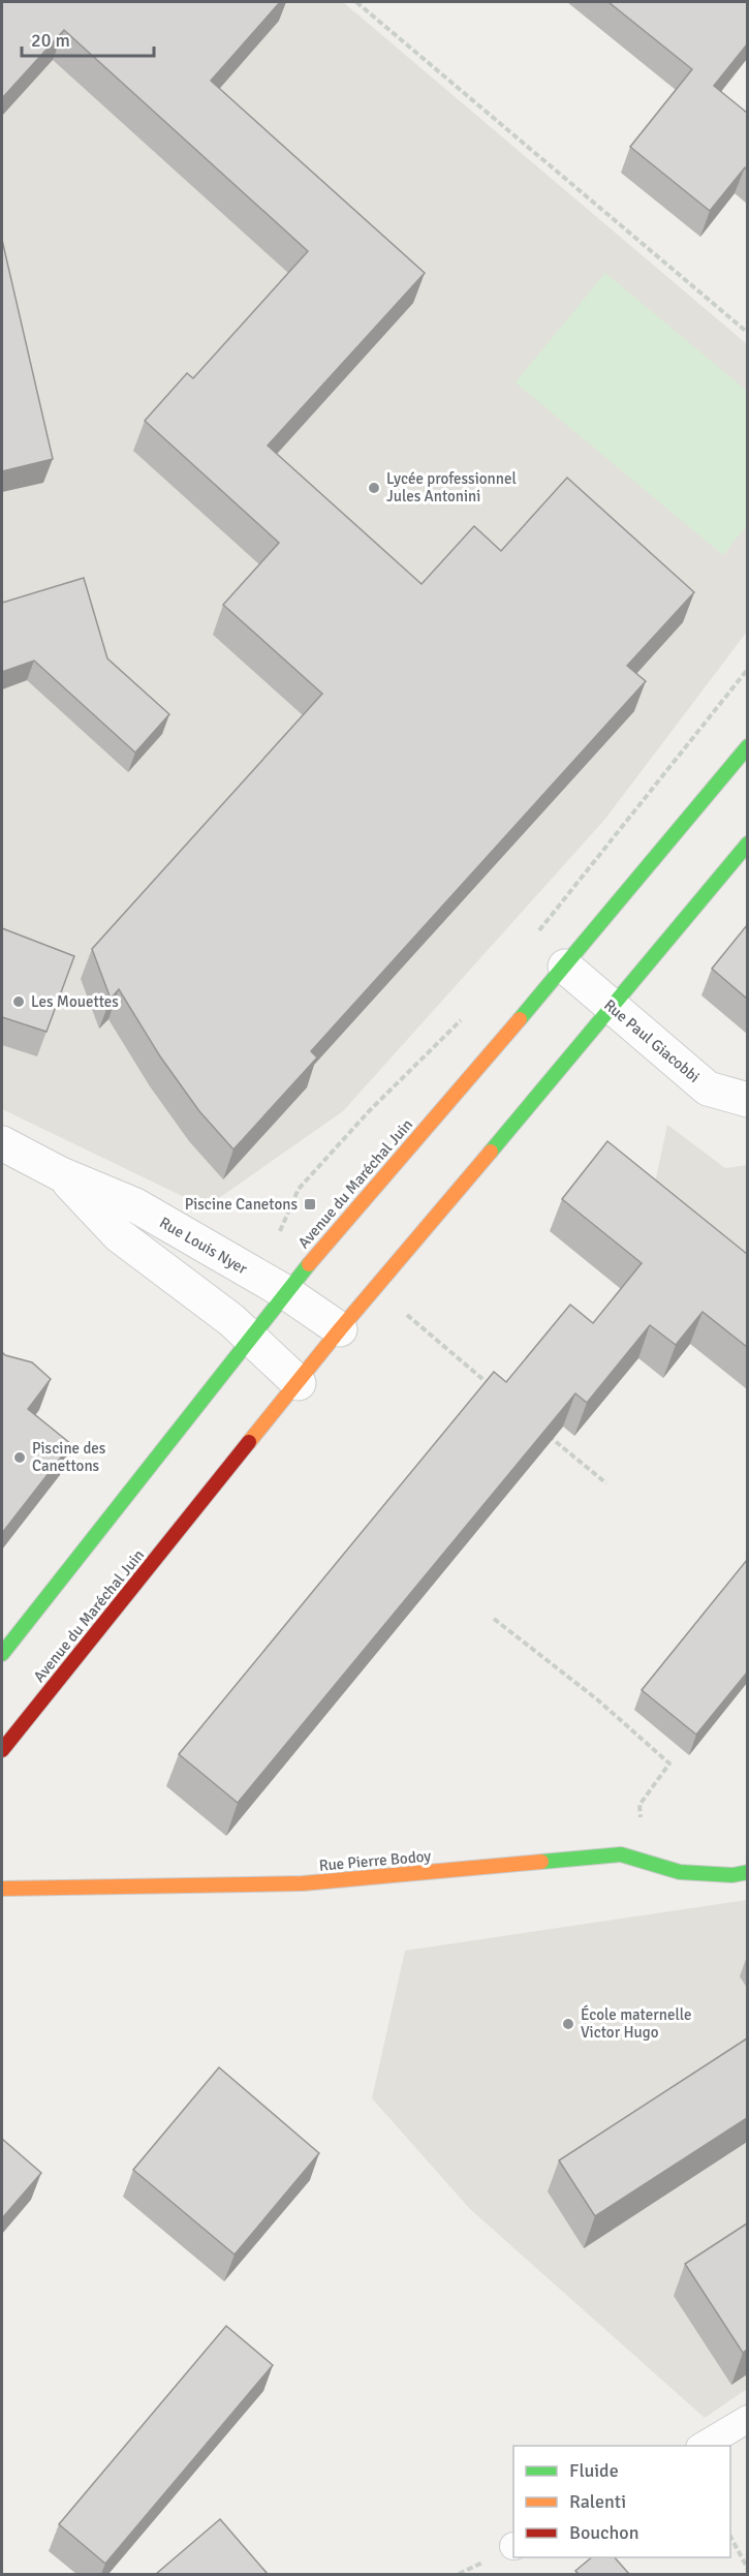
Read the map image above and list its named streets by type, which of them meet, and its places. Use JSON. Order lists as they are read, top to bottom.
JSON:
{
  "streets": {
    "main road": ["Avenue du Maréchal Juin", "Rue Pierre Bodoy"],
    "street": ["Rue Paul Giacobbi", "Rue Louis Nyer"]
  },
  "crossings": [
    ["Rue Paul Giacobbi", "Avenue du Maréchal Juin"],
    ["Avenue du Maréchal Juin", "Rue Louis Nyer"]
  ],
  "places": {
    "other": [
      "Lycée professionnel Jules Antonini",
      "Les Mouettes",
      "Piscine des Canettons",
      "École maternelle Victor Hugo"
    ],
    "transit": ["Piscine Canetons"]
  },
  "legend": ["Fluide", "Ralenti", "Bouchon"],
  "scale_bar": "20 m"
}
